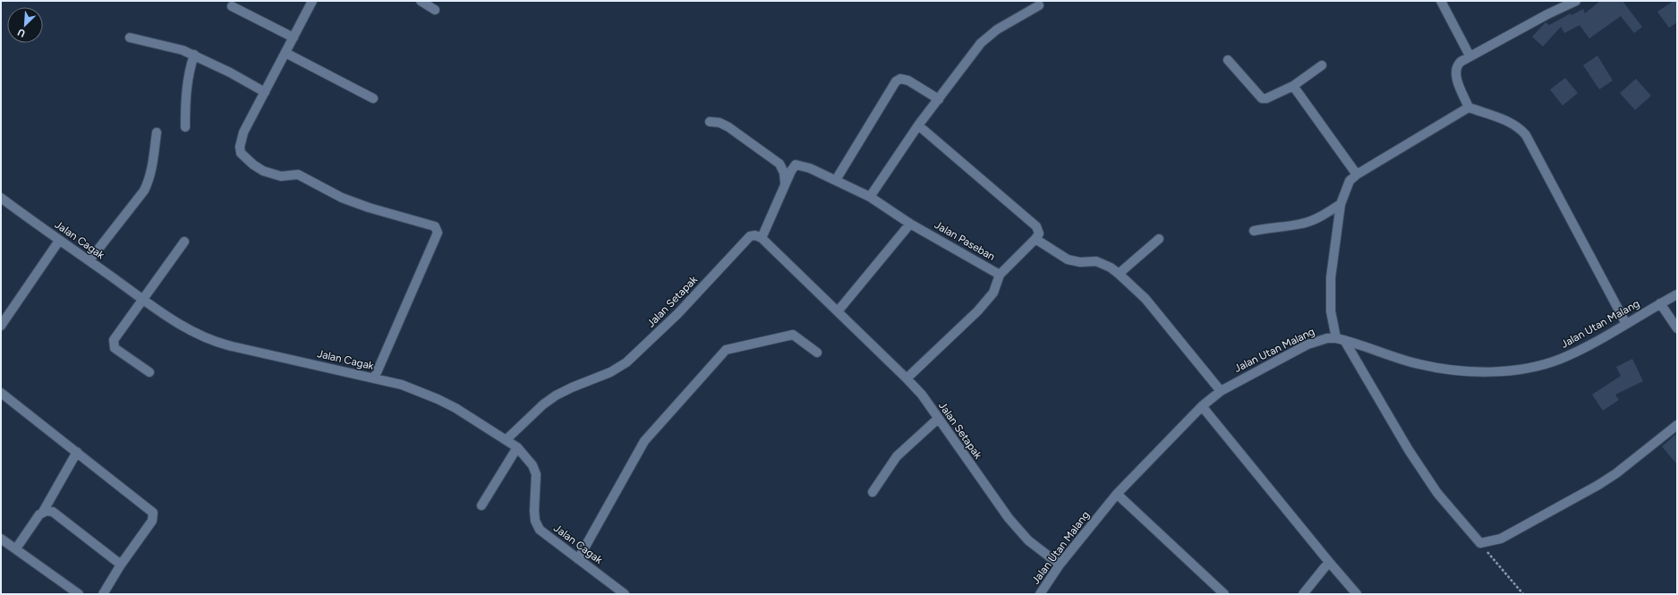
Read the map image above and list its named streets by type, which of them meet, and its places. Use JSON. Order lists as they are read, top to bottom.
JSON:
{
  "streets": {
    "street": [
      "Jalan Cagak",
      "Jalan Paseban",
      "Jalan Setapak",
      "Jalan Utan Malang"
    ]
  },
  "crossings": [
    ["Jalan Cagak", "Jalan Setapak"],
    ["Jalan Paseban", "Jalan Setapak"],
    ["Jalan Setapak", "Jalan Utan Malang"]
  ],
  "north": "bottom left"
}
